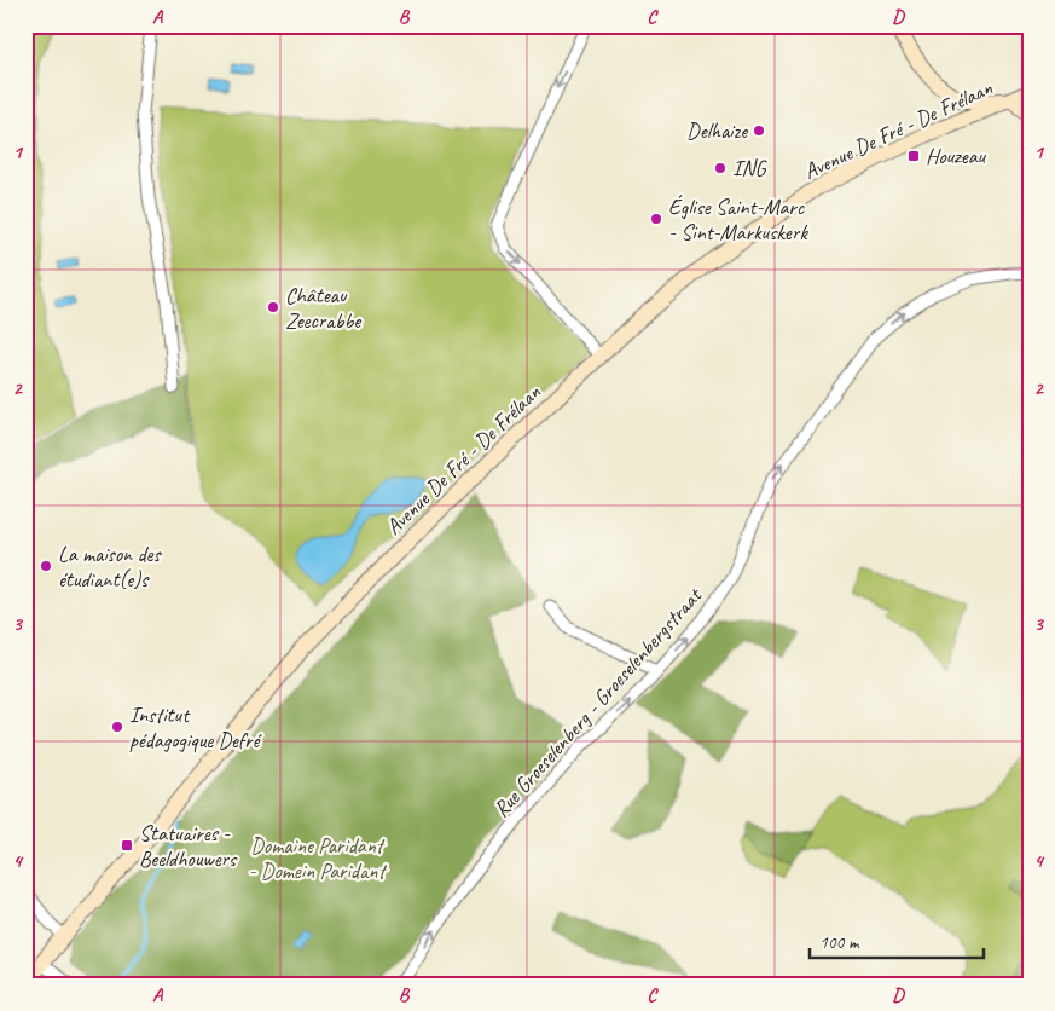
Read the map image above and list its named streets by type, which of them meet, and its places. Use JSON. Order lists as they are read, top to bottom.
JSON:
{
  "streets": {
    "main road": ["Avenue De Fré - De Frélaan"],
    "street": ["Rue Groeselenberg - Groeselenbergstraat"]
  },
  "one_way": ["Rue Groeselenberg - Groeselenbergstraat"],
  "parks": ["Domaine Paridant - Domein Paridant"],
  "places": {
    "other": [
      "Delhaize",
      "ING",
      "Église Saint-Marc - Sint-Markuskerk",
      "Château Zeecrabbe",
      "La maison des étudiant(e)s",
      "Institut pédagogique Defré"
    ],
    "transit": ["Houzeau", "Statuaires - Beeldhouwers"]
  },
  "scale_bar": "100 m",
  "grid": {
    "columns": [
      "A",
      "B",
      "C",
      "D"
    ],
    "rows": [
      "1",
      "2",
      "3",
      "4"
    ]
  }
}
